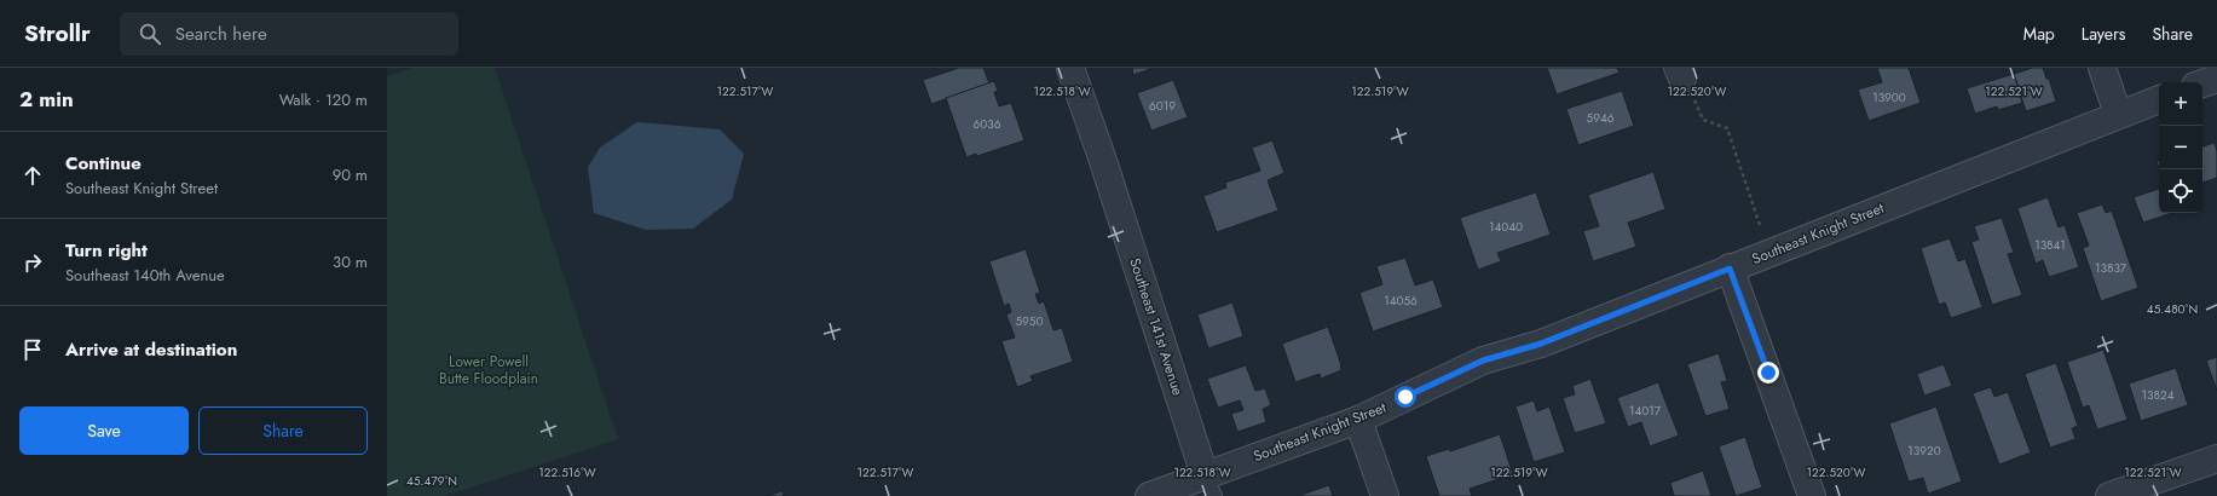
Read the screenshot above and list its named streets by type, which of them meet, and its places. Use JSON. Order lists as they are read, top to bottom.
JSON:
{
  "streets": {
    "street": ["Southeast Knight Street", "Southeast 141st Avenue"]
  },
  "crossings": [
    ["Southeast Knight Street", "Southeast 141st Avenue"]
  ],
  "parks": ["Lower Powell Butte Floodplain"],
  "house_numbers": [
    "13900",
    "6019",
    "5946",
    "6036",
    "14040",
    "13841",
    "13837",
    "14056",
    "5950",
    "13824",
    "14017",
    "13920"
  ],
  "page": {
    "header": "Strollr",
    "search": "Search here",
    "nav": ["Map", "Layers", "Share"],
    "heading": ["2 min", "Walk · 120 m"],
    "map_buttons": ["+", "−"],
    "list": [
      ["Continue", "Southeast Knight Street", "90 m"],
      ["Turn right", "Southeast 140th Avenue", "30 m"],
      "Arrive at destination"
    ],
    "buttons": ["Save", "Share"]
  },
  "coordinates": [
    "122.519°W",
    "122.517°W",
    "122.518°W",
    "122.520°W",
    "122.521°W",
    "45.480°N",
    "122.516°W",
    "45.479°N"
  ]
}
